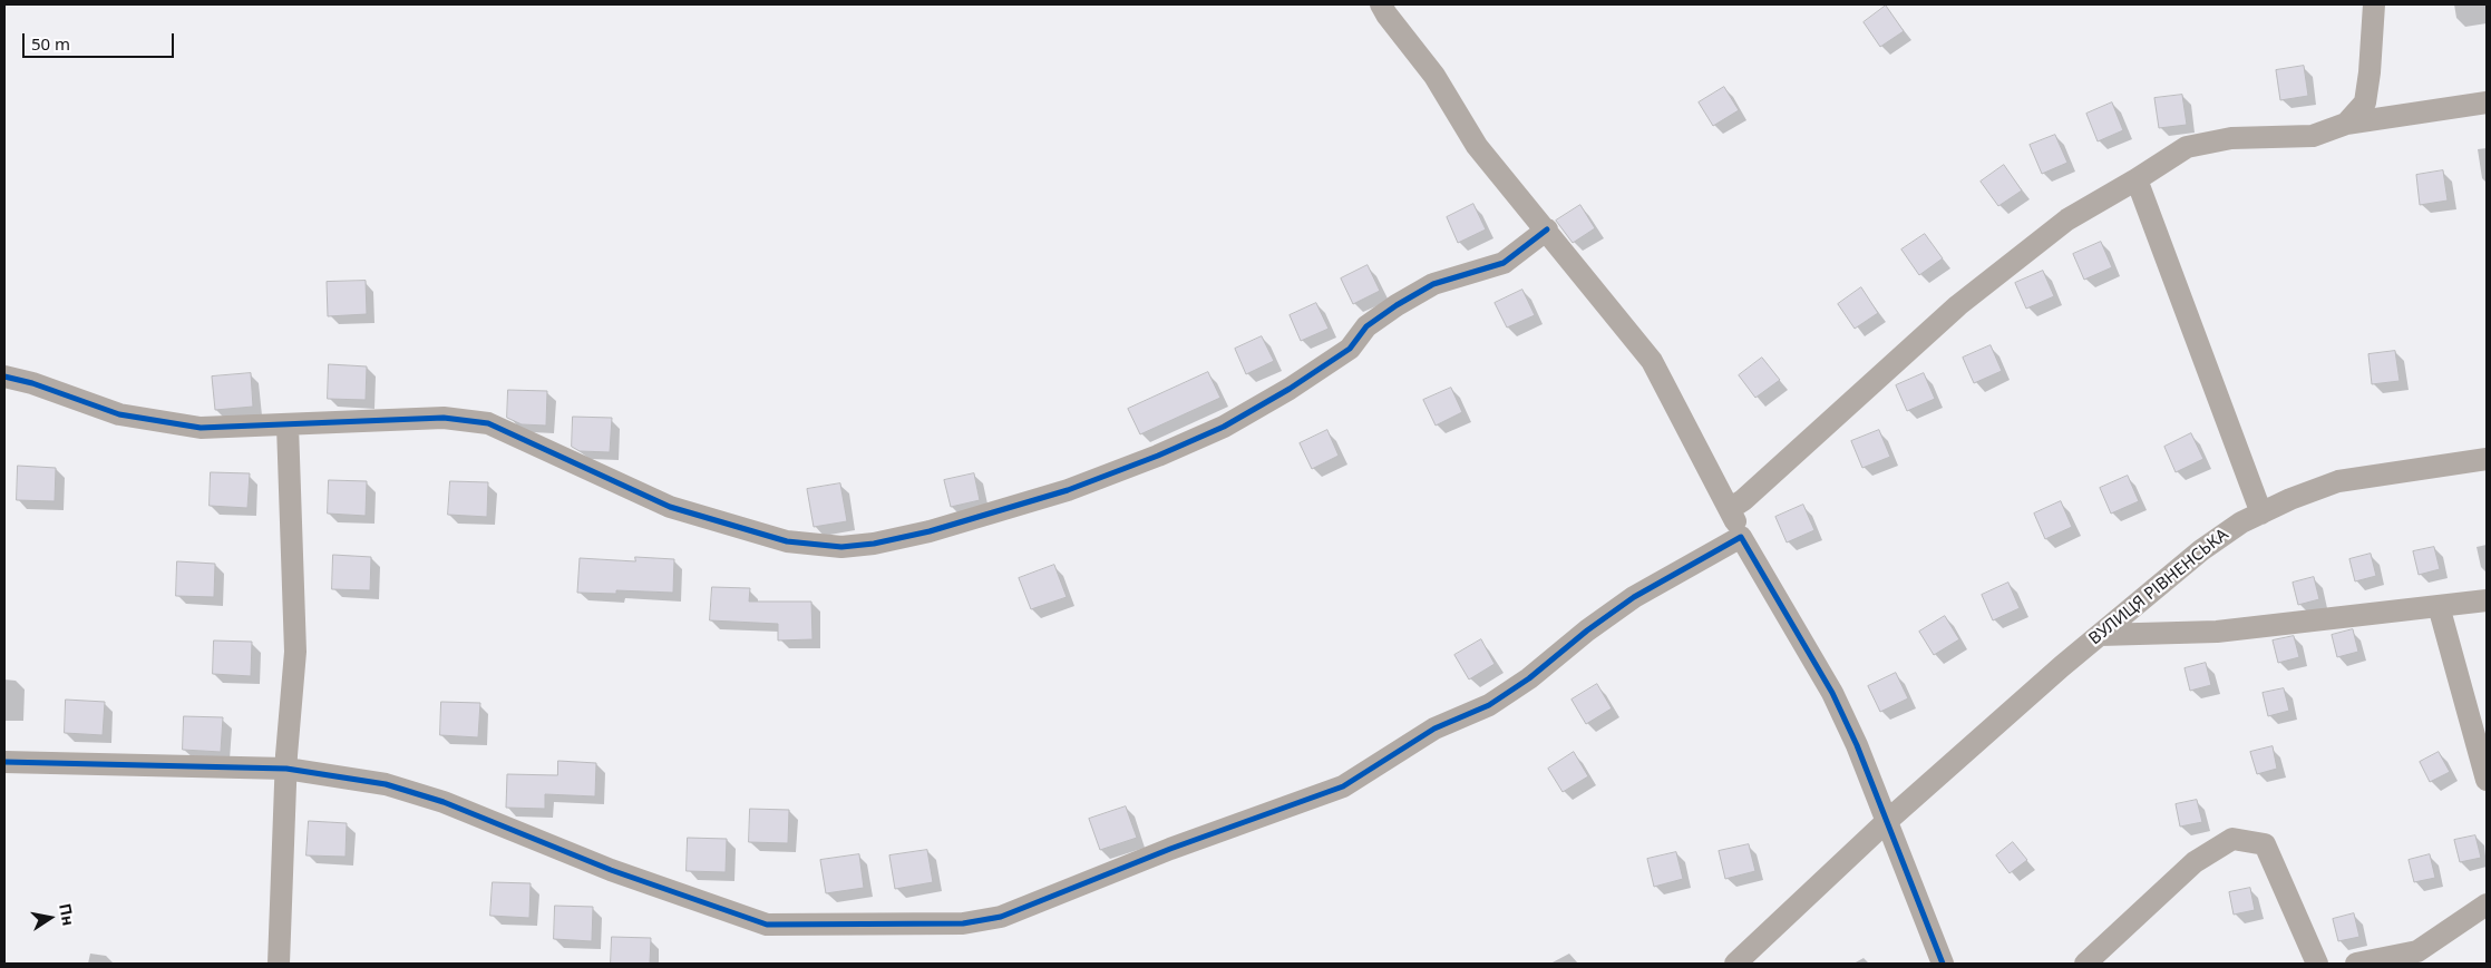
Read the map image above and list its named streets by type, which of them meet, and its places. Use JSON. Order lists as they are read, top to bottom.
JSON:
{
  "streets": {
    "street": ["ВУЛИЦЯ РІВНЕНСЬКА"]
  },
  "scale_bar": "50 m",
  "north": "right"
}
